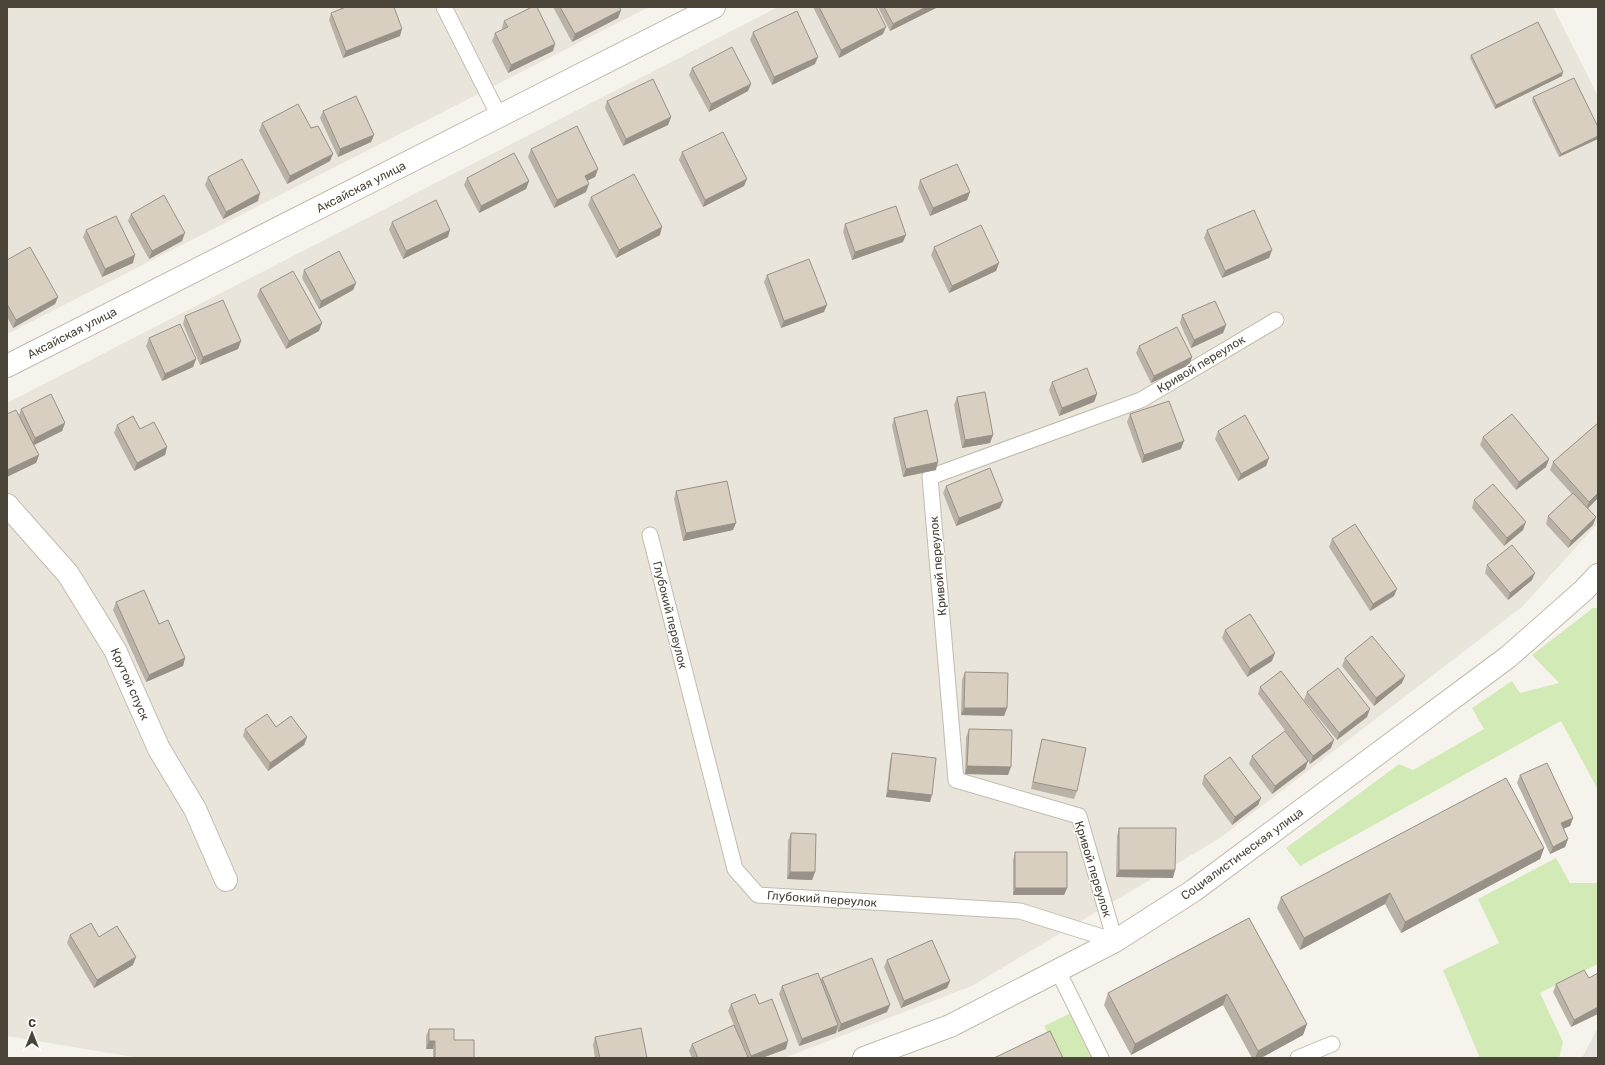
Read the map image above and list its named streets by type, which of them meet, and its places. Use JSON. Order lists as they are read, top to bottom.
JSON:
{
  "streets": {
    "street": ["Аксайская улица", "Крутой спуск", "Социалистическая улица"],
    "lane": ["Кривой переулок", "Глубокий переулок"]
  },
  "crossings": [
    ["Кривой переулок", "Глубокий переулок"],
    ["Кривой переулок", "Социалистическая улица"],
    ["Глубокий переулок", "Социалистическая улица"]
  ],
  "north": "top"
}
